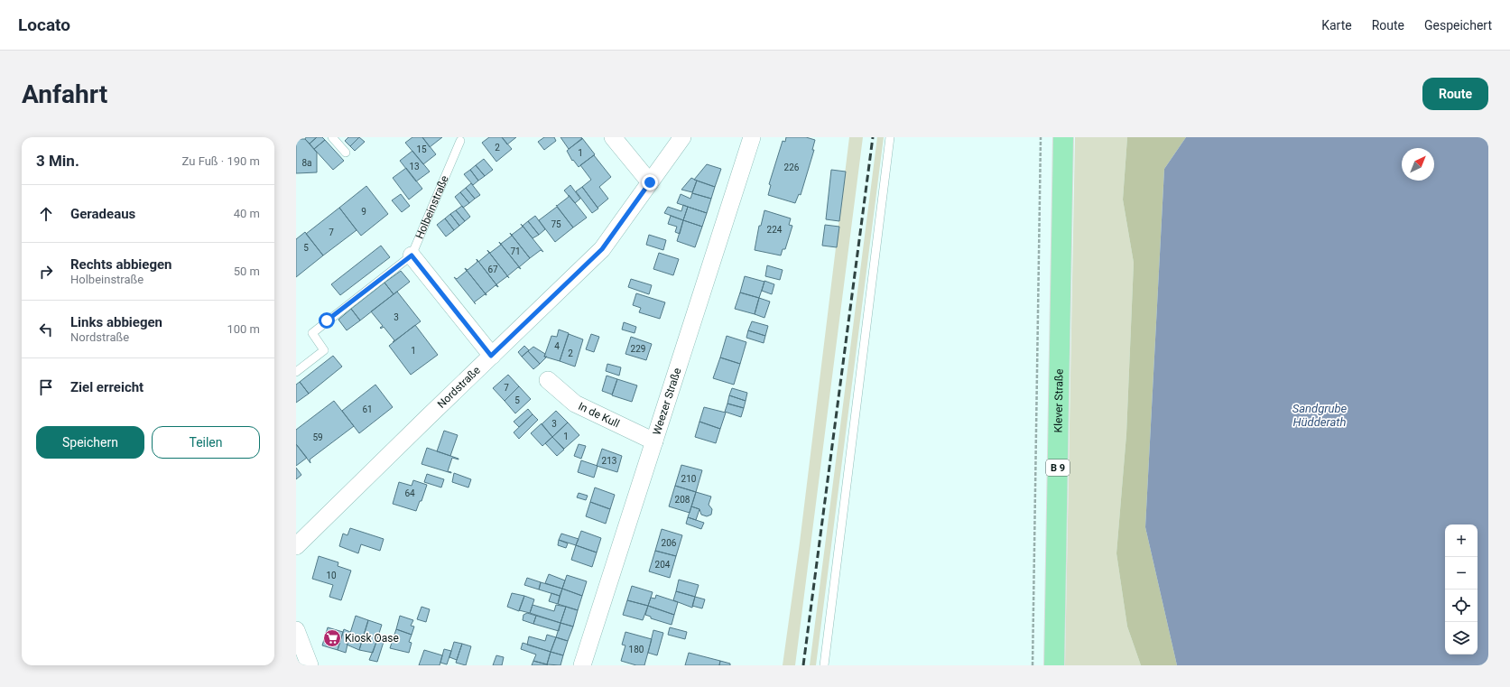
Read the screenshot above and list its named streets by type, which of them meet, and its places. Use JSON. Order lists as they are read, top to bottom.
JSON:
{
  "streets": {
    "main road": ["Klever Straße", "B 9"],
    "street": ["Nordstraße", "Weezer Straße", "In de Kull"],
    "lane": ["Holbeinstraße"]
  },
  "crossings": [
    ["Weezer Straße", "In de Kull"]
  ],
  "water": ["Sandgrube Hüdderath"],
  "places": {
    "supermarket": ["Kiosk Oase"]
  },
  "house_numbers": [
    "2",
    "15",
    "1",
    "8a",
    "13",
    "226",
    "9",
    "75",
    "224",
    "7",
    "5",
    "71",
    "67",
    "3",
    "4",
    "229",
    "1",
    "2",
    "7",
    "5",
    "61",
    "3",
    "1",
    "59",
    "213",
    "210",
    "64",
    "208",
    "206",
    "204",
    "10",
    "180"
  ],
  "north": "top right",
  "page": {
    "header": "Locato",
    "nav": ["Karte", "Route", "Gespeichert"],
    "buttons": [
      "Route",
      ["Speichern", "Teilen"]
    ],
    "title": "Anfahrt",
    "heading": ["3 Min.", "Zu Fuß · 190 m"],
    "list": [
      ["Geradeaus", "40 m"],
      ["Rechts abbiegen", "Holbeinstraße", "50 m"],
      ["Links abbiegen", "Nordstraße", "100 m"],
      "Ziel erreicht"
    ],
    "map_buttons": ["+", "−"]
  }
}
